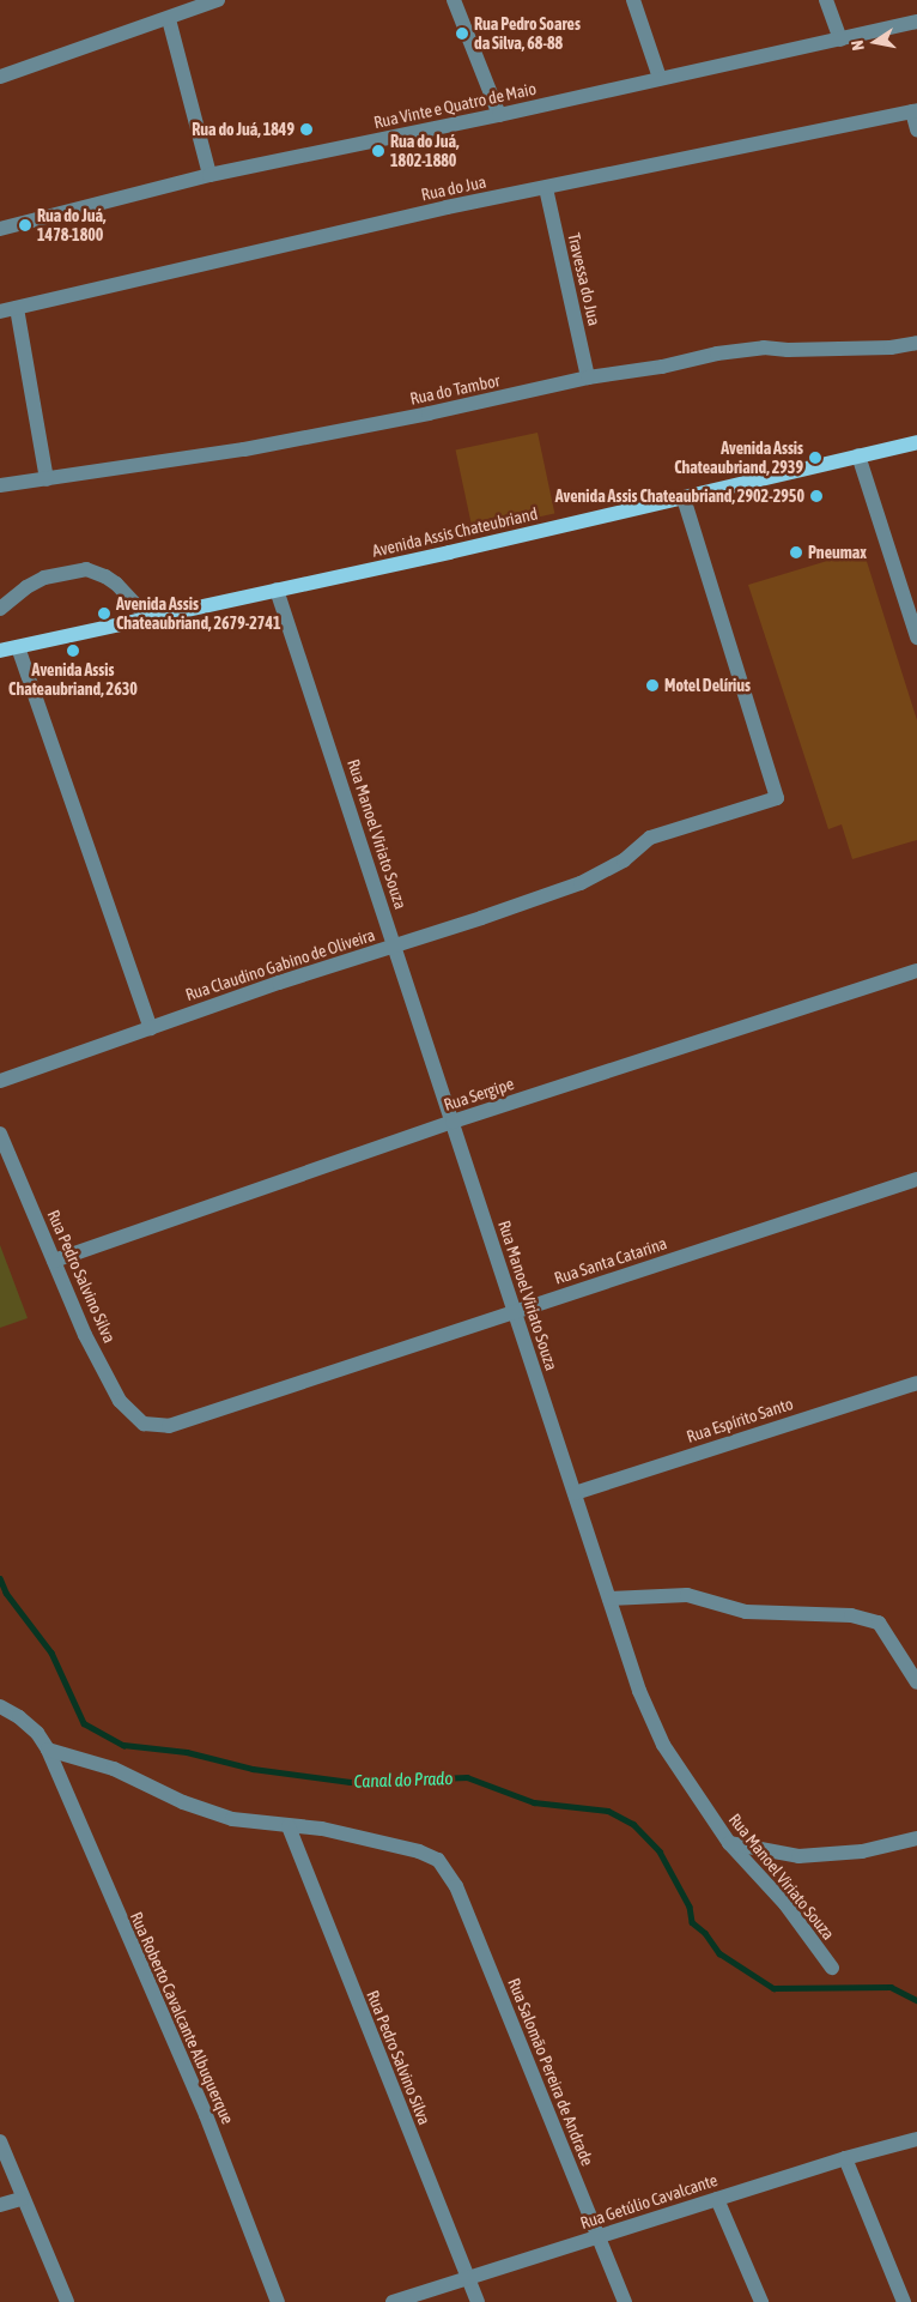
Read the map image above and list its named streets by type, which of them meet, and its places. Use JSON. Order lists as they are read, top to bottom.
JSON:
{
  "streets": {
    "main road": ["Avenida Assis Chateubriand"],
    "street": [
      "Rua Vinte e Quatro de Maio",
      "Rua do Jua",
      "Travessa do Jua",
      "Rua do Tambor",
      "Rua Manoel Viriato Souza",
      "Rua Claudino Gabino de Oliveira",
      "Rua Sergipe",
      "Rua Santa Catarina",
      "Rua Pedro Salvino Silva",
      "Rua Espírito Santo",
      "Rua Roberto Cavalcante Albuquerque",
      "Rua Salomão Pereira de Andrade",
      "Rua Getúlio Cavalcante"
    ]
  },
  "crossings": [
    ["Rua do Jua", "Travessa do Jua"],
    ["Travessa do Jua", "Rua do Tambor"],
    ["Avenida Assis Chateubriand", "Rua Manoel Viriato Souza"],
    ["Avenida Assis Chateubriand", "Rua Claudino Gabino de Oliveira"],
    ["Rua Manoel Viriato Souza", "Rua Claudino Gabino de Oliveira"],
    ["Rua Manoel Viriato Souza", "Rua Sergipe"],
    ["Rua Manoel Viriato Souza", "Rua Santa Catarina"],
    ["Rua Manoel Viriato Souza", "Rua Espírito Santo"],
    ["Rua Sergipe", "Rua Pedro Salvino Silva"],
    ["Rua Santa Catarina", "Rua Pedro Salvino Silva"],
    ["Rua Pedro Salvino Silva", "Rua Salomão Pereira de Andrade"],
    ["Rua Pedro Salvino Silva", "Rua Getúlio Cavalcante"],
    ["Rua Salomão Pereira de Andrade", "Rua Getúlio Cavalcante"]
  ],
  "water": ["Canal do Prado"],
  "places": [
    "Rua Pedro Soares da Silva, 68-88",
    "Rua do Juá, 1849",
    "Rua do Juá, 1802-1880",
    "Rua do Juá, 1478-1800",
    "Avenida Assis Chateaubriand, 2939",
    "Avenida Assis Chateaubriand, 2902-2950",
    "Pneumax",
    "Avenida Assis Chateaubriand, 2679-2741",
    "Avenida Assis Chateaubriand, 2630",
    "Motel Delírius"
  ],
  "north": "left"
}
